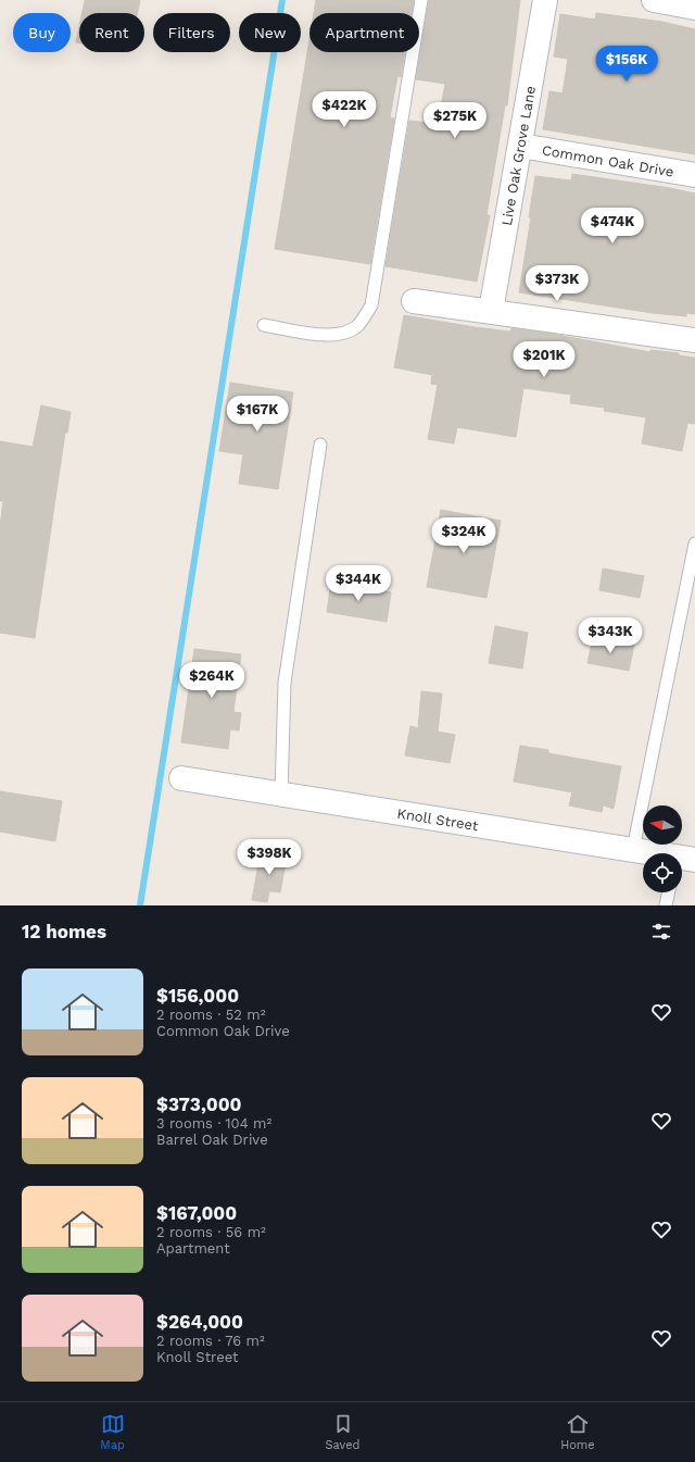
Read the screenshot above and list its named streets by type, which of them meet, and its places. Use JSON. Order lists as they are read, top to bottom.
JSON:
{
  "streets": {
    "street": ["Live Oak Grove Lane", "Common Oak Drive", "Knoll Street"]
  },
  "crossings": [
    ["Live Oak Grove Lane", "Common Oak Drive"]
  ],
  "north": "left",
  "page": {
    "chip": [
      "Buy",
      "Rent",
      "Filters",
      "New",
      "Apartment"
    ],
    "price": [
      "$156K",
      "$422K",
      "$275K",
      "$474K",
      "$373K",
      "$201K",
      "$167K",
      "$324K",
      "$344K",
      "$343K",
      "$264K",
      "$398K"
    ],
    "heading": "12 homes",
    "list": [
      {
        "name": "$156,000",
        "note": "2 rooms · 52 m² · Common Oak Drive"
      },
      {
        "name": "$373,000",
        "note": "3 rooms · 104 m² · Barrel Oak Drive"
      },
      {
        "name": "$167,000",
        "note": "2 rooms · 56 m² · Apartment"
      },
      {
        "name": "$264,000",
        "note": "2 rooms · 76 m² · Knoll Street"
      }
    ],
    "tabs": ["Map", "Saved", "Home"]
  }
}
